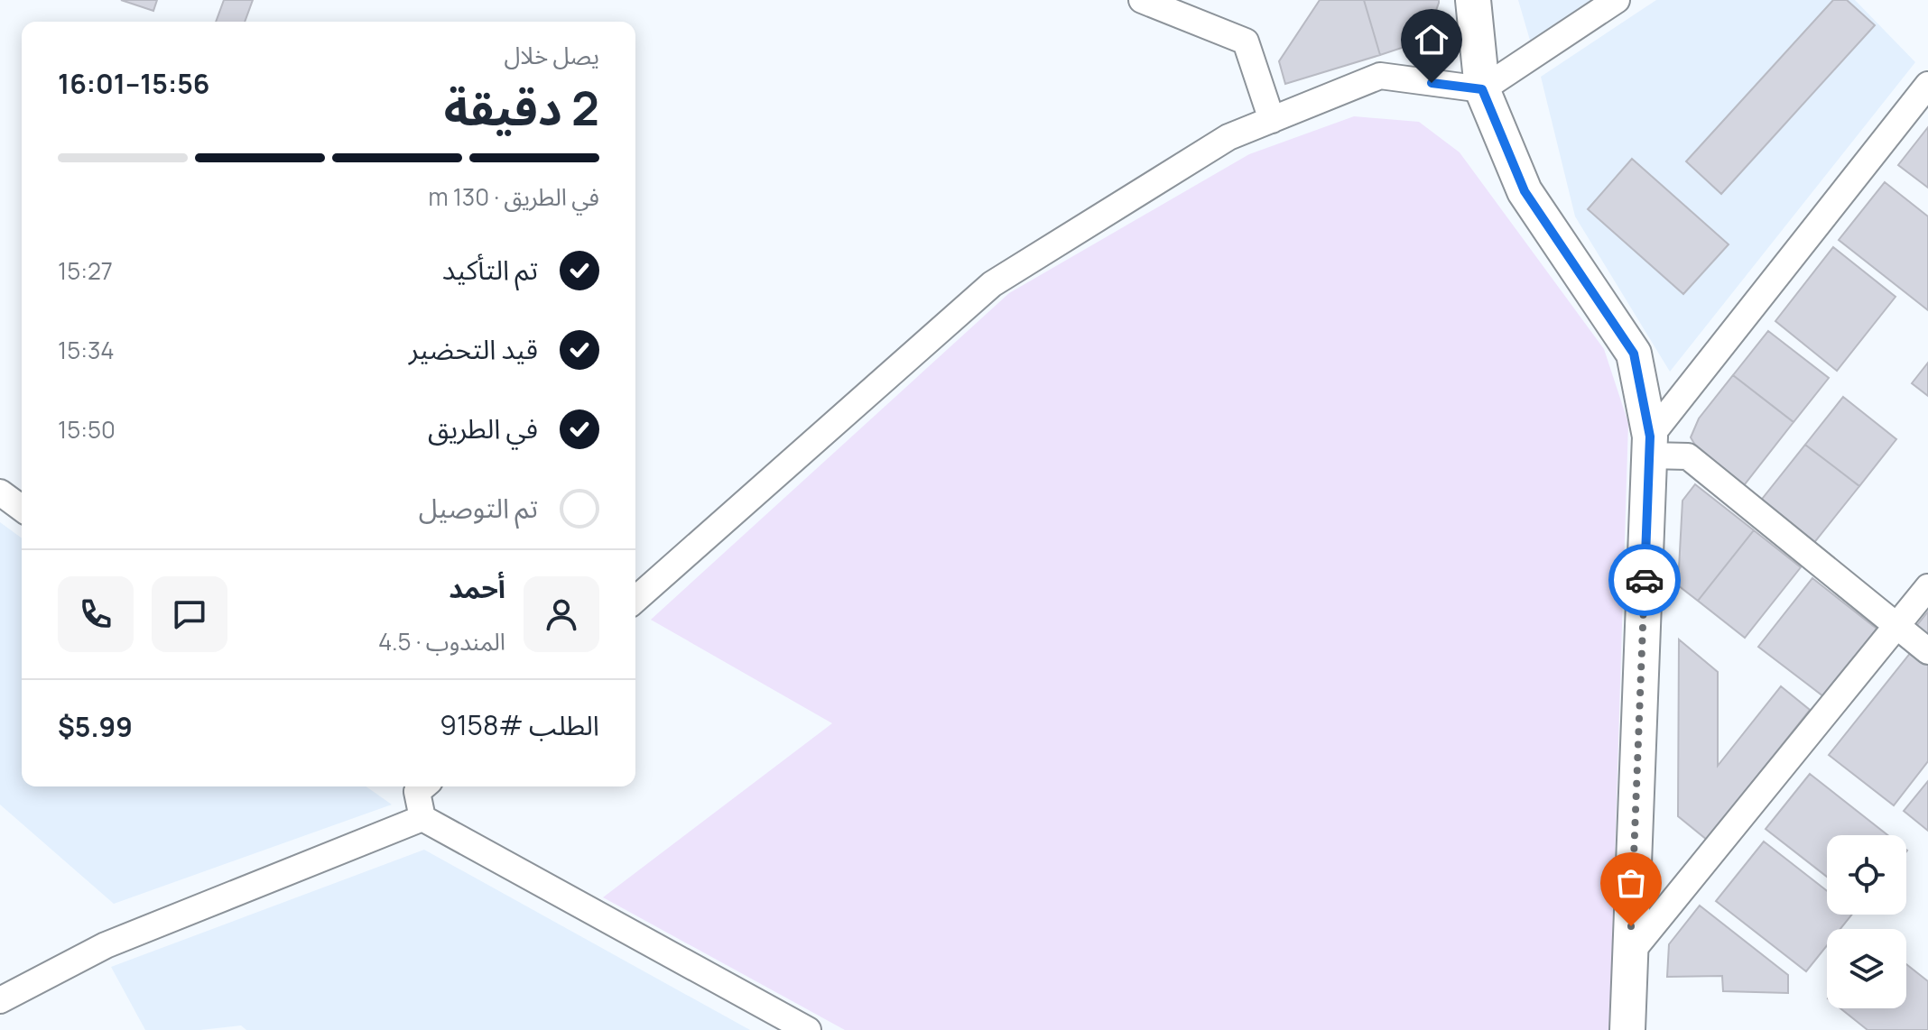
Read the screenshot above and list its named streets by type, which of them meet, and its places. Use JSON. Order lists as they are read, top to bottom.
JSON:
{
  "page": {
    "heading": ["2 دقيقة", "يصل خلال", "15:56–16:01"],
    "panel": [
      "أحمد",
      "المندوب · 4.5",
      "الطلب #9158",
      "$5.99"
    ],
    "bar": "في الطريق · 130 m",
    "list": [
      ["تم التأكيد", "15:27"],
      ["قيد التحضير", "15:34"],
      ["في الطريق", "15:50"],
      "تم التوصيل"
    ]
  }
}
